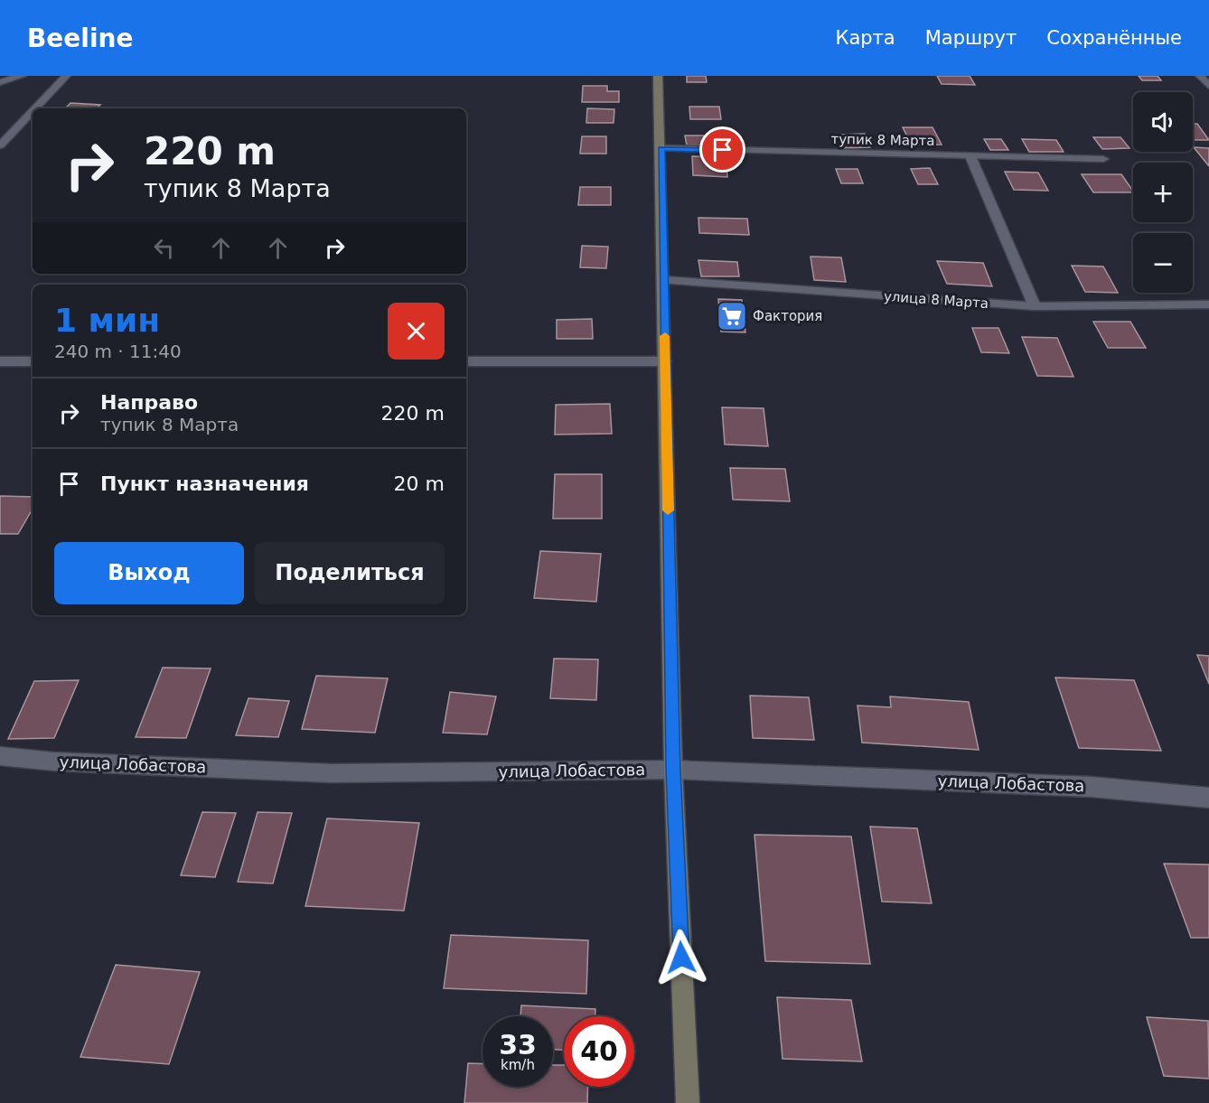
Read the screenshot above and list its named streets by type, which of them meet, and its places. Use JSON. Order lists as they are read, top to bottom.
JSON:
{
  "streets": {
    "street": ["тупик 8 Марта", "улица 8 Марта", "улица Лобастова"]
  },
  "places": {
    "supermarket": ["Фактория"]
  },
  "page": {
    "header": "Beeline",
    "nav": ["Карта", "Маршрут", "Сохранённые"],
    "map_buttons": ["+", "−"],
    "turn": ["220 m", "тупик 8 Марта"],
    "heading": ["1 мин", "240 m · 11:40"],
    "list": [
      {
        "name": "Направо",
        "note": "тупик 8 Марта",
        "value": "220 m"
      },
      {
        "name": "Пункт назначения",
        "value": "20 m"
      }
    ],
    "buttons": ["Выход", "Поделиться"],
    "speed": "33 km/h",
    "limit": "40"
  }
}
